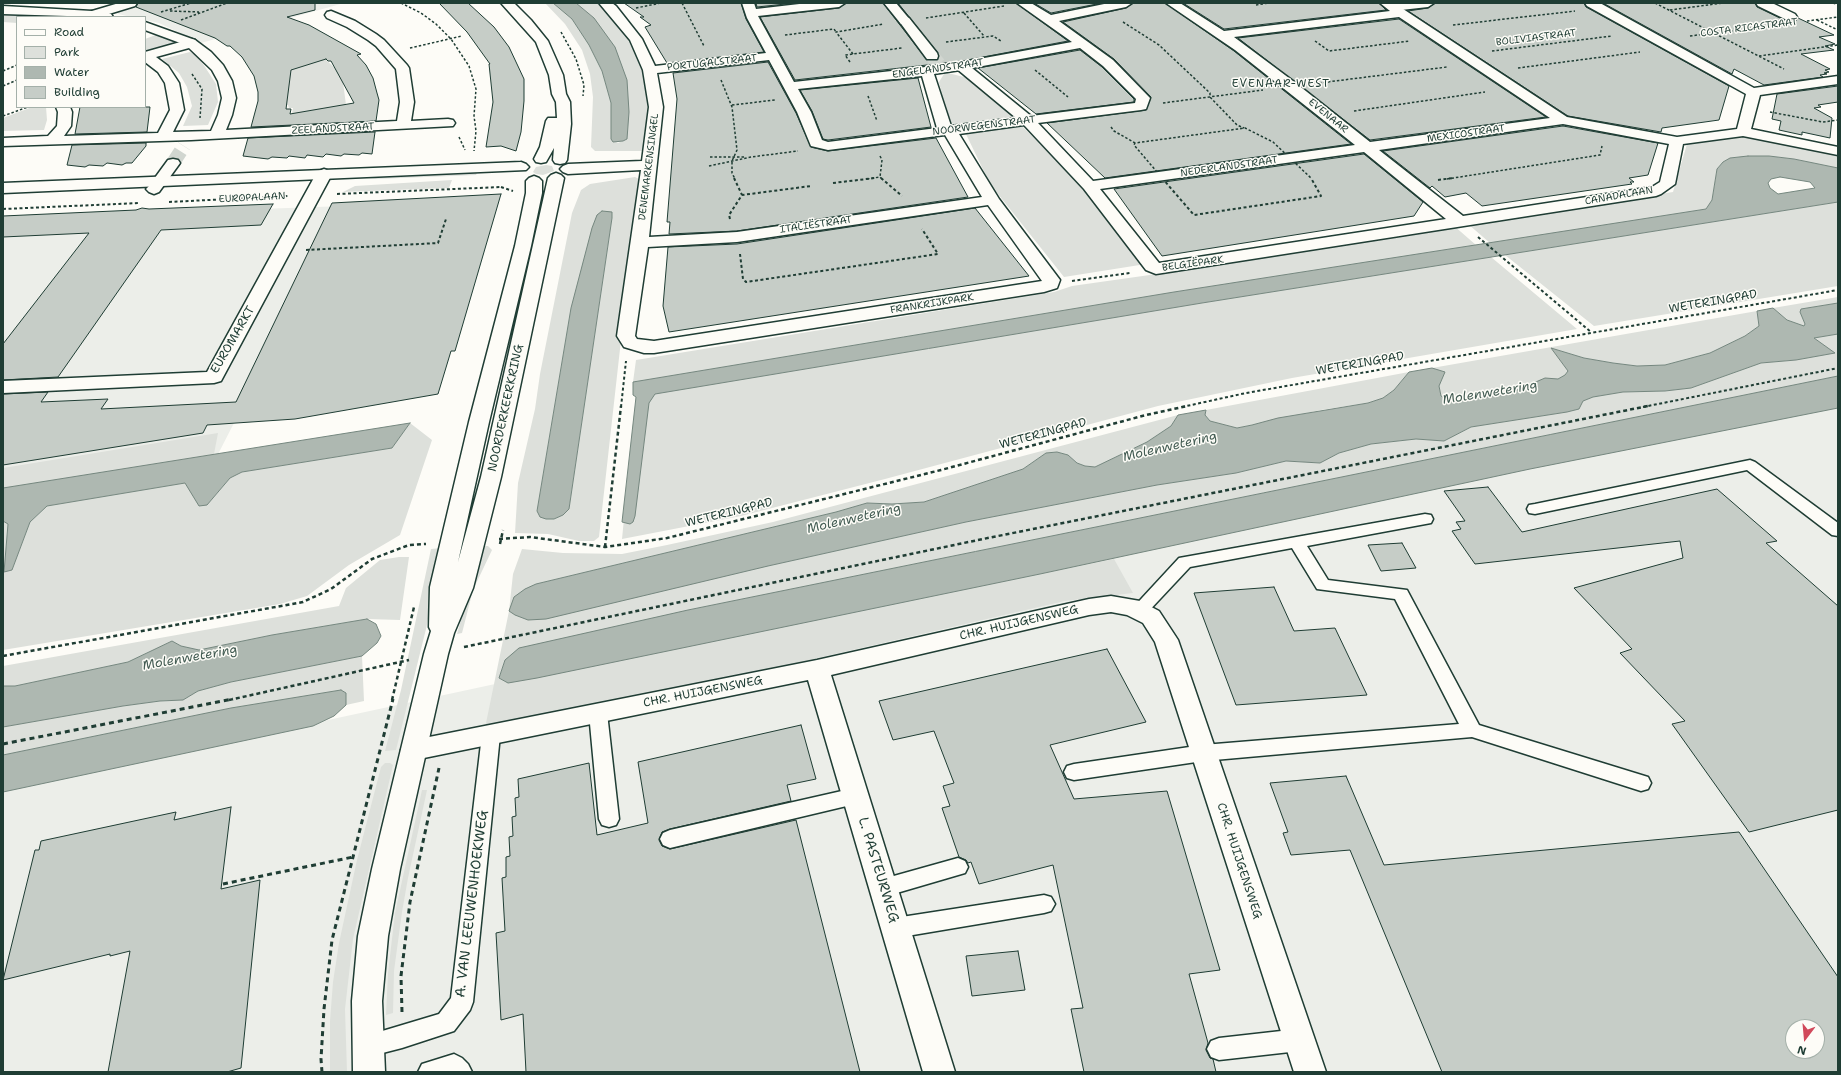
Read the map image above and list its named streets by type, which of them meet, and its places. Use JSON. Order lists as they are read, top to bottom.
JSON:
{
  "streets": {
    "street": [
      "COSTA RICASTRAAT",
      "PORTUGALSTRAAT",
      "ENGELANDSTRAAT",
      "EVENAAR",
      "NOORWEGENSTRAAT",
      "ZEELANDSTRAAT",
      "MEXICOSTRAAT",
      "DENEMARKENSINGEL",
      "NEDERLANDSTRAAT",
      "CANADALAAN",
      "EUROPALAAN",
      "ITALIËSTRAAT",
      "BELGIËPARK",
      "FRANKRIJKPARK",
      "EUROMARKT",
      "NOORDERKEERKRING",
      "CHR. HUIJGENSWEG",
      "L. PASTEURWEG",
      "A. VAN LEEUWENHOEKWEG"
    ],
    "path": ["BOLIVIASTRAAT", "WETERINGPAD"]
  },
  "crossings": [
    ["PORTUGALSTRAAT", "ENGELANDSTRAAT"],
    ["PORTUGALSTRAAT", "NOORWEGENSTRAAT"],
    ["PORTUGALSTRAAT", "DENEMARKENSINGEL"],
    ["ENGELANDSTRAAT", "NOORWEGENSTRAAT"],
    ["ENGELANDSTRAAT", "BELGIËPARK"],
    ["EVENAAR", "MEXICOSTRAAT"],
    ["EVENAAR", "NEDERLANDSTRAAT"],
    ["EVENAAR", "CANADALAAN"],
    ["EVENAAR", "BELGIËPARK"],
    ["NOORWEGENSTRAAT", "BELGIËPARK"],
    ["MEXICOSTRAAT", "NEDERLANDSTRAAT"],
    ["MEXICOSTRAAT", "CANADALAAN"],
    ["DENEMARKENSINGEL", "ITALIËSTRAAT"],
    ["DENEMARKENSINGEL", "FRANKRIJKPARK"],
    ["NEDERLANDSTRAAT", "BELGIËPARK"],
    ["CANADALAAN", "BELGIËPARK"],
    ["EUROPALAAN", "EUROMARKT"],
    ["EUROPALAAN", "NOORDERKEERKRING"],
    ["NOORDERKEERKRING", "CHR. HUIJGENSWEG"],
    ["NOORDERKEERKRING", "A. VAN LEEUWENHOEKWEG"],
    ["CHR. HUIJGENSWEG", "L. PASTEURWEG"],
    ["CHR. HUIJGENSWEG", "A. VAN LEEUWENHOEKWEG"]
  ],
  "districts": ["EVENAAR-WEST"],
  "water": ["Molenwetering"],
  "legend": [
    "Road",
    "Park",
    "Water",
    "Building"
  ],
  "north": "bottom"
}
